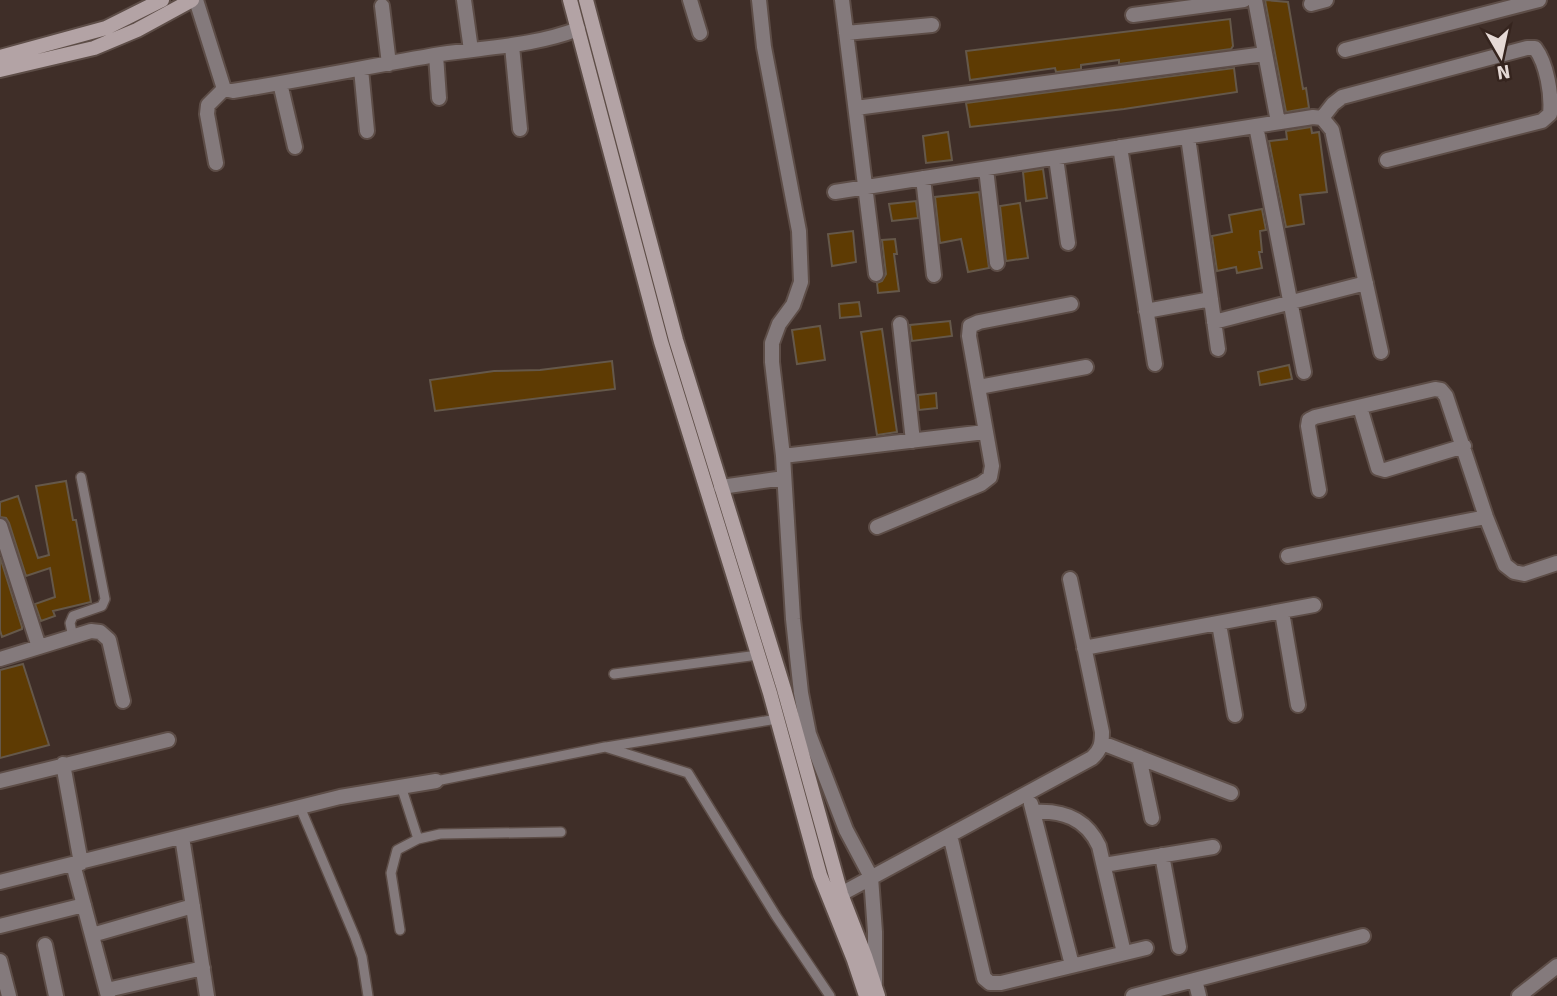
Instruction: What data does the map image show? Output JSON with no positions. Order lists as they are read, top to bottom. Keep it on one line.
{"north":"bottom"}
